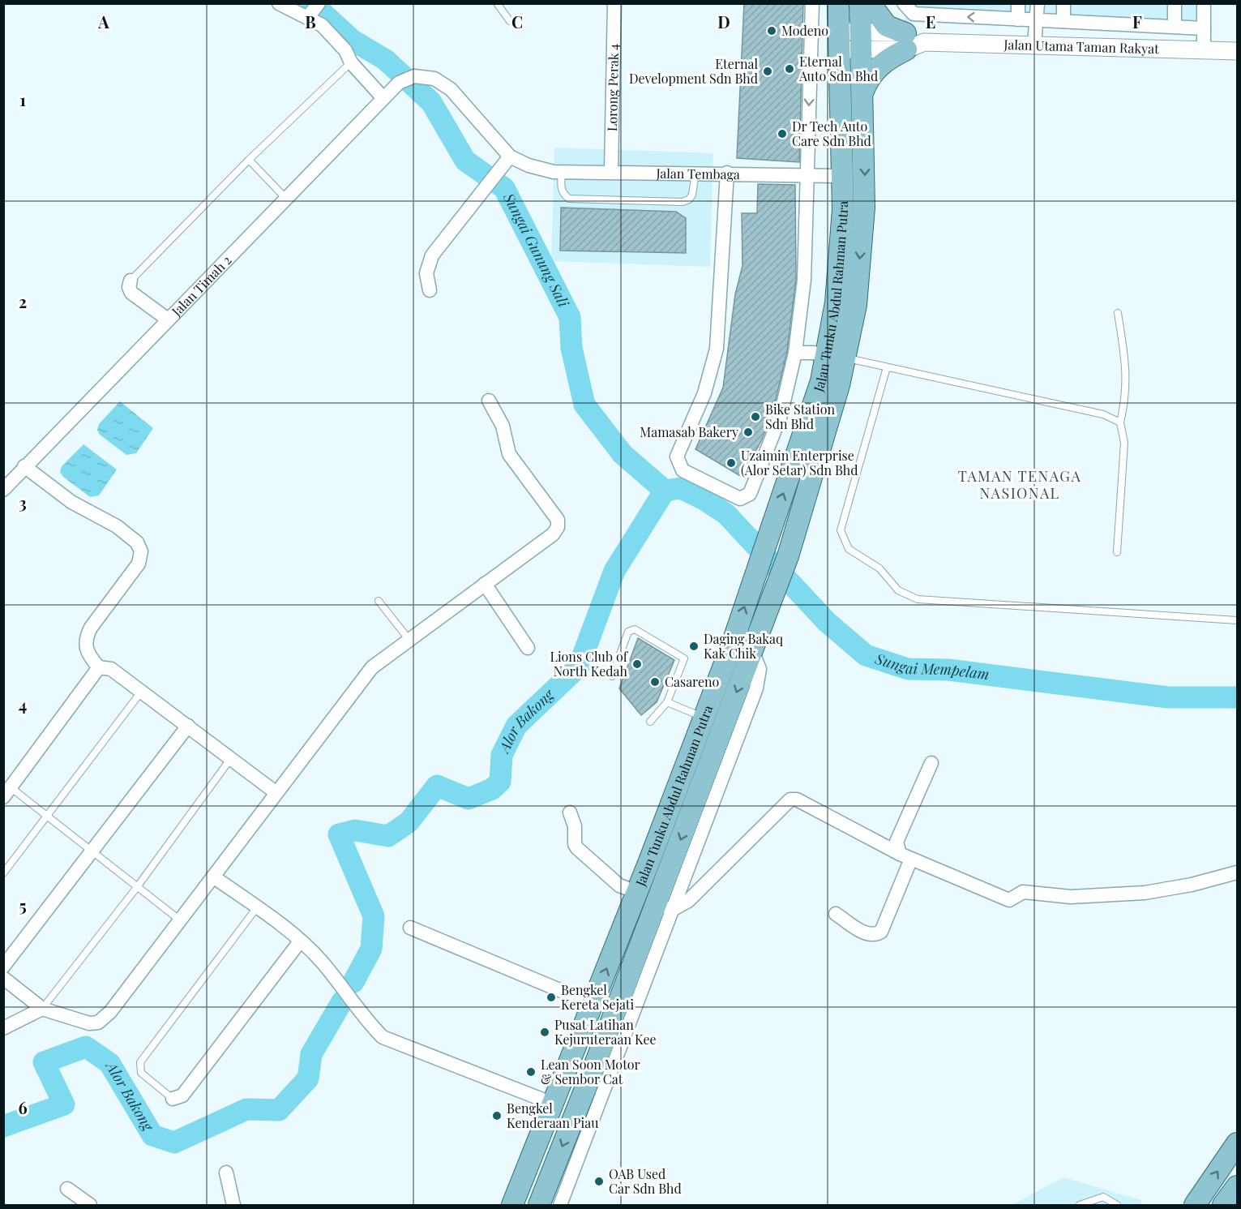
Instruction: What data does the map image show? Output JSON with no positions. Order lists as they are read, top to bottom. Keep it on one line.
{"streets":{"main road":["Jalan Tunku Abdul Rahman Putra"],"street":["Jalan Utama Taman Rakyat","Lorong Perak 4","Jalan Tembaga","Jalan Timah 2"]},"crossings":[["Jalan Utama Taman Rakyat","Jalan Tunku Abdul Rahman Putra"],["Lorong Perak 4","Jalan Tembaga"],["Jalan Tembaga","Jalan Timah 2"],["Jalan Tembaga","Jalan Tunku Abdul Rahman Putra"]],"districts":["TAMAN TENAGA NASIONAL"],"water":["Sungai Gunung Sali","Sungai Mempelam","Alor Bakong"],"places":["Modeno","Eternal Auto Sdn Bhd","Eternal Development Sdn Bhd","Dr Tech Auto Care Sdn Bhd","Bike Station Sdn Bhd","Mamasab Bakery","Uzaimin Enterprise (Alor Setar) Sdn Bhd","Daging Bakaq Kak Chik","Lions Club of North Kedah","Casareno","Bengkel Kereta Sejati","Pusat Latihan Kejuruteraan Kee","Lean Soon Motor & Sembor Cat","Bengkel Kenderaan Piau","OAB Used Car Sdn Bhd"],"grid":{"columns":["A","B","C","D","E","F"],"rows":["1","2","3","4","5","6"]}}
